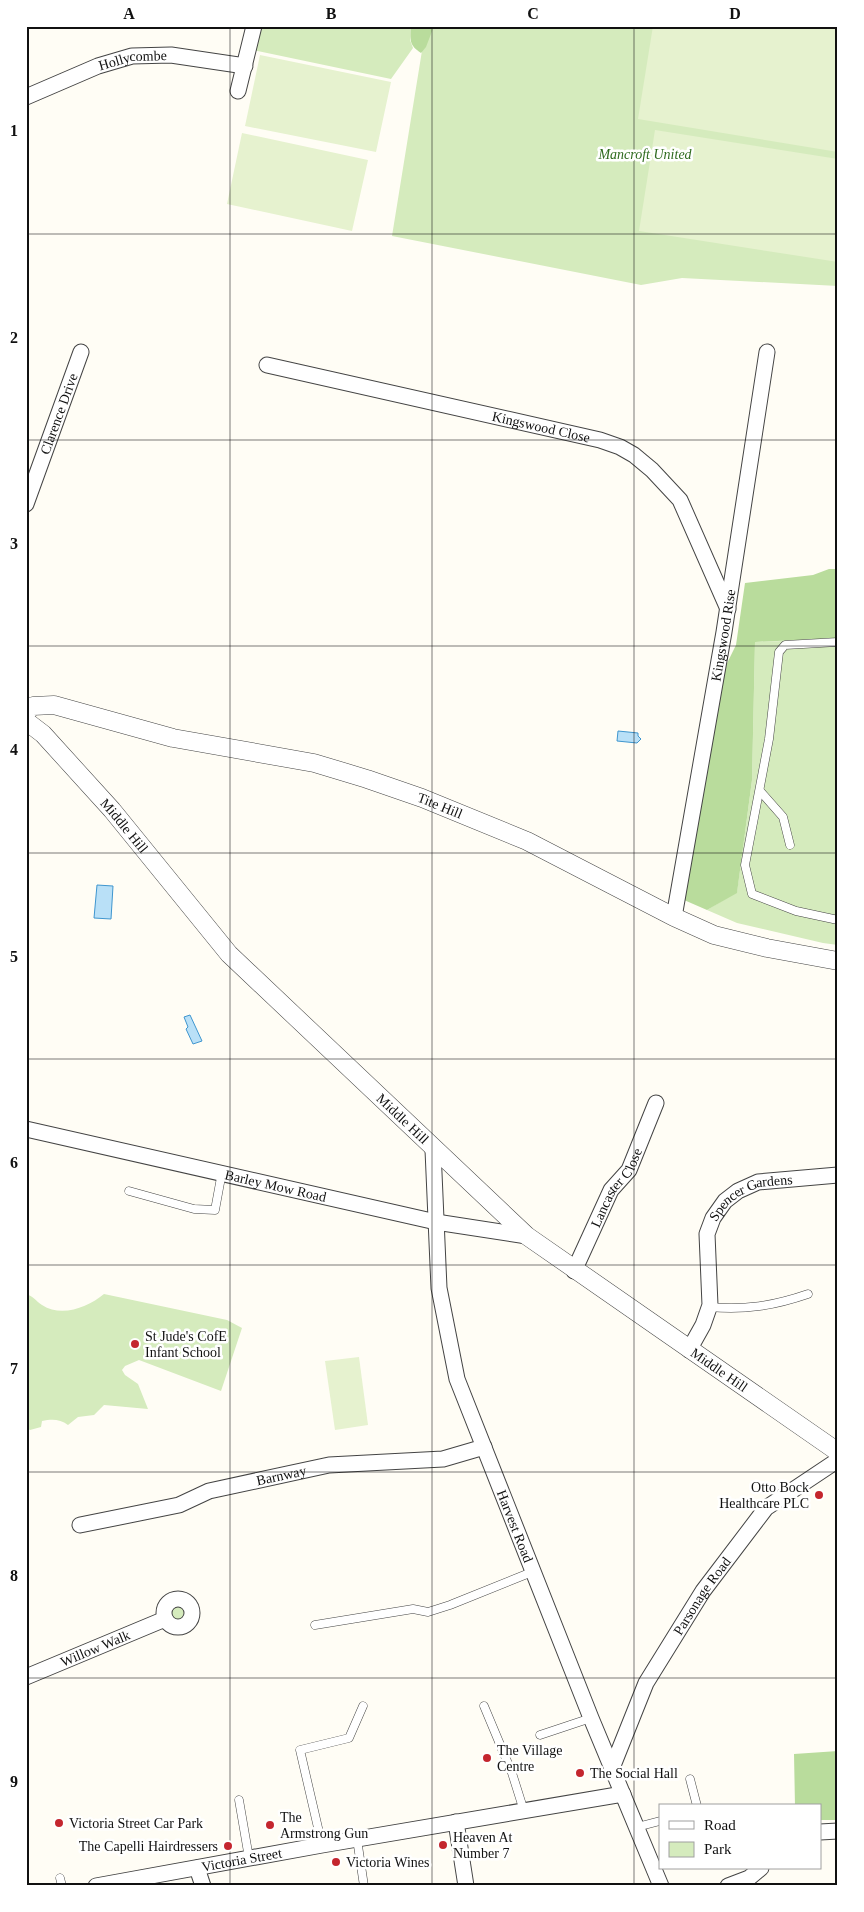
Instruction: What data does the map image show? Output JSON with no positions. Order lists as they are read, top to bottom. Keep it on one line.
{"streets":{"street":["Hollycombe","Clarence Drive","Kingswood Close","Kingswood Rise","Tite Hill","Middle Hill","Barley Mow Road","Lancaster Close","Spencer Gardens","Barnway","Harvest Road","Parsonage Road","Willow Walk","Victoria Street"]},"crossings":[["Kingswood Close","Kingswood Rise"],["Kingswood Rise","Tite Hill"],["Middle Hill","Barley Mow Road"],["Middle Hill","Lancaster Close"],["Middle Hill","Spencer Gardens"],["Middle Hill","Harvest Road"],["Barley Mow Road","Harvest Road"],["Barnway","Harvest Road"],["Harvest Road","Parsonage Road"],["Harvest Road","Victoria Street"]],"parks":["Mancroft United"],"places":["St Jude's CofE Infant School","Otto Bock Healthcare PLC","The Village Centre","The Social Hall","Victoria Street Car Park","The Armstrong Gun","Heaven At Number 7","The Capelli Hairdressers","Victoria Wines"],"legend":["Road","Park"],"grid":{"columns":["A","B","C","D"],"rows":["1","2","3","4","5","6","7","8","9"]}}
